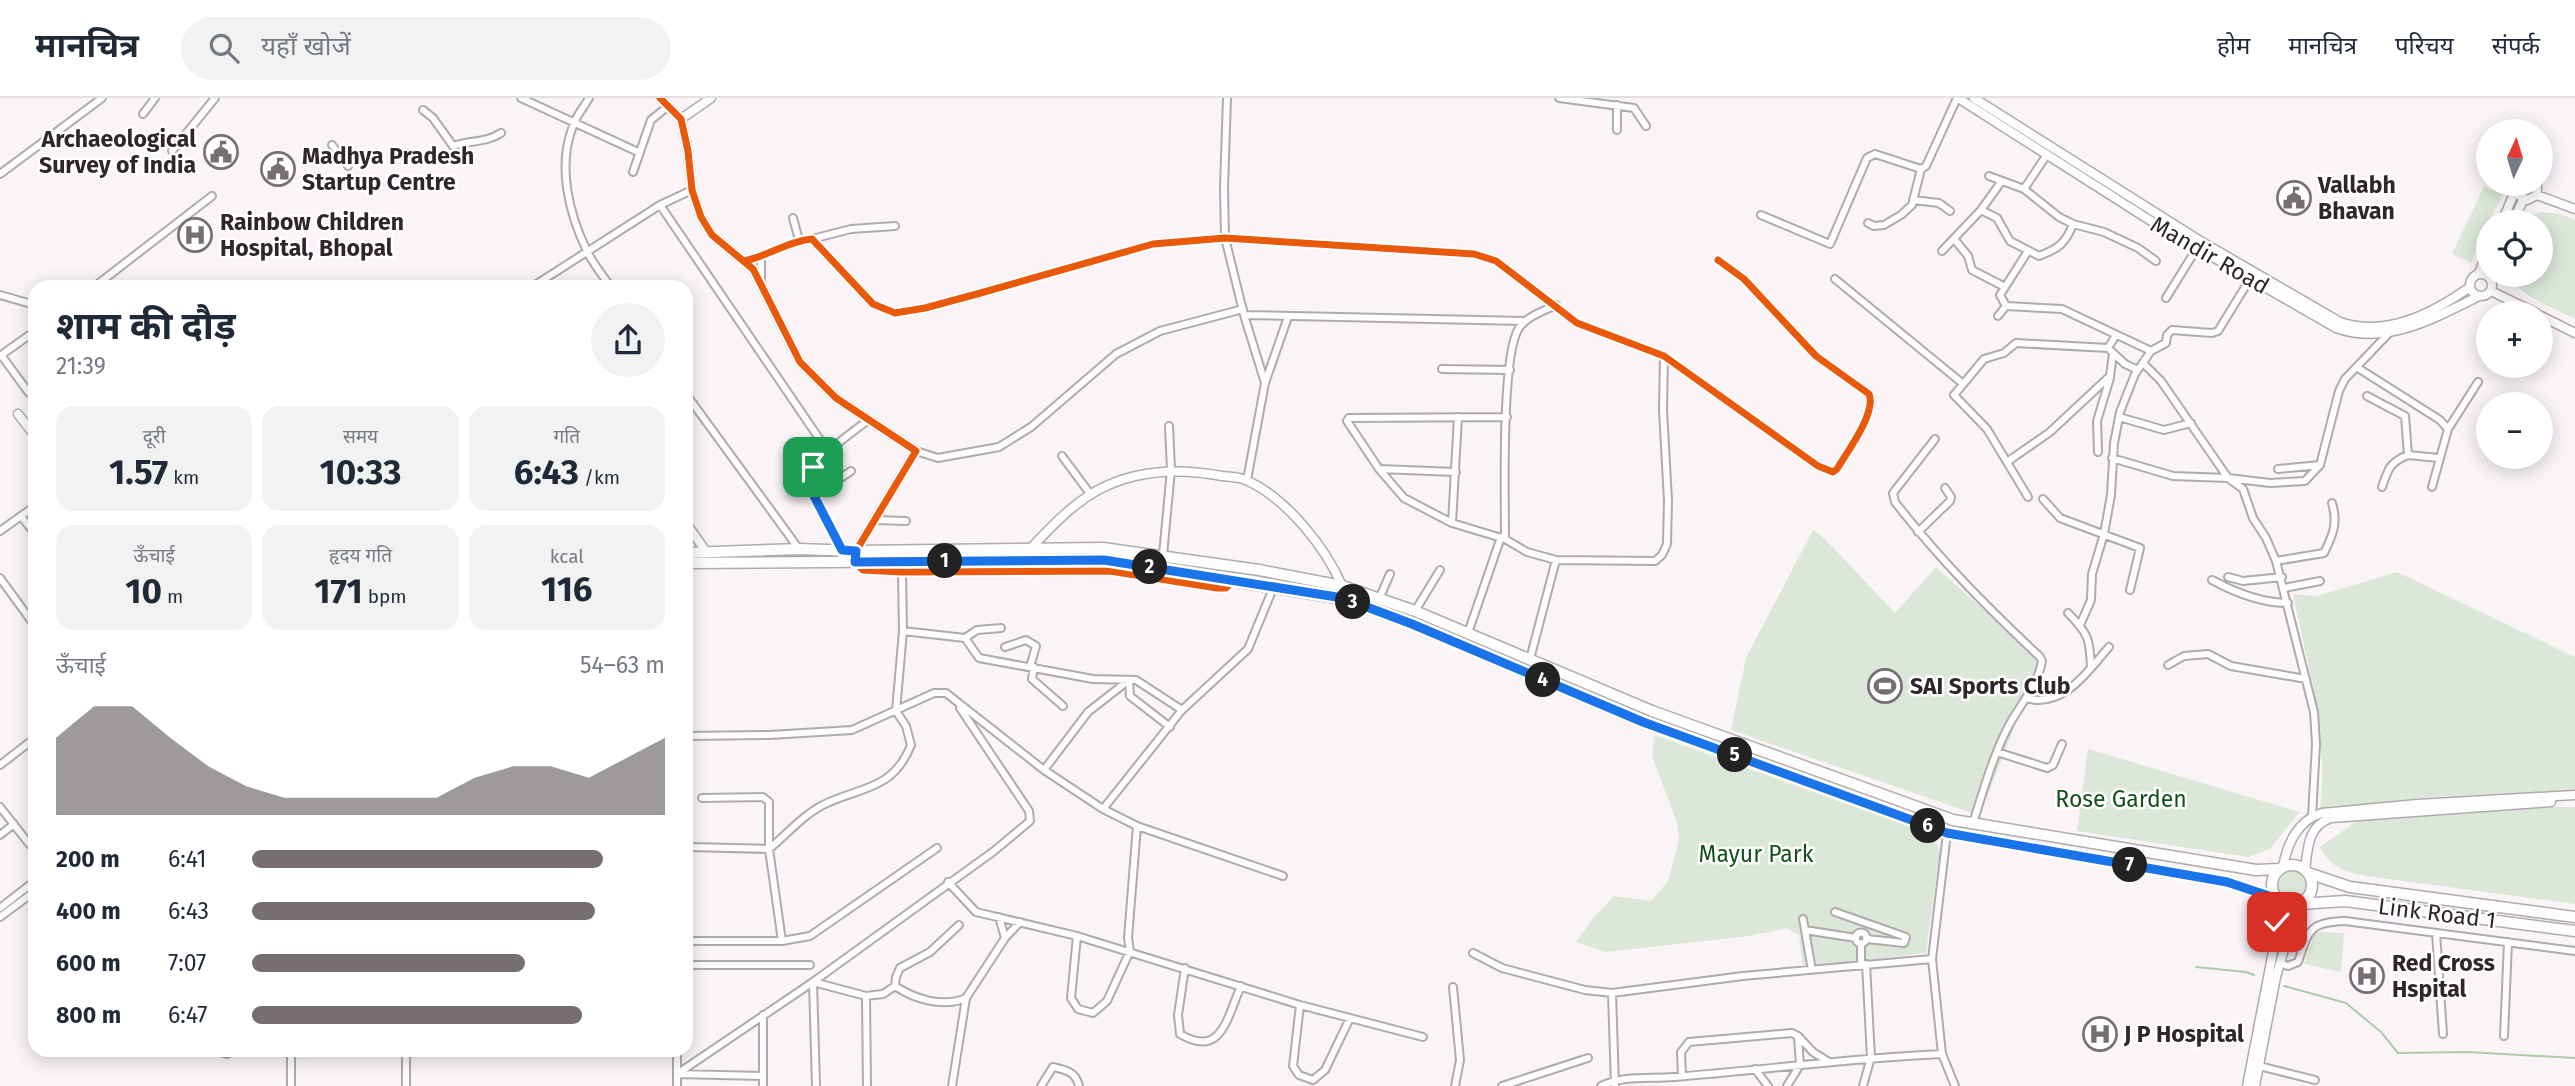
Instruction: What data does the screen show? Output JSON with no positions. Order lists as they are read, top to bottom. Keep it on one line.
{"streets":{"main road":["Link Road 1"],"street":["Mandir Road"]},"parks":["Rose Garden","Mayur Park"],"places":{"public building":["Archaeological Survey of India","Madhya Pradesh Startup Centre","Vallabh Bhavan"],"hospital":["Rainbow Children Hospital, Bhopal","Red Cross Hspital","J P Hospital"],"sports":["SAI Sports Club"]},"north":"top","page":{"header":"मानचित्र","search":"यहाँ खोजें","nav":["होम","मानचित्र","परिचय","संपर्क"],"map_buttons":["+","−"],"heading":["शाम की दौड़","21:39"],"stats":[["दूरी","1.57 km"],["समय","10:33"],["गति","6:43 /km"],["ऊँचाई","10 m"],["हृदय गति","171 bpm"],["kcal","116"]],"pins":["1","2","3","4","5","6","7"],"chart":["ऊँचाई","54–63 m"],"list":[{"name":"200 m","note":"6:41"},{"name":"400 m","note":"6:43"},{"name":"600 m","note":"7:07"},{"name":"800 m","note":"6:47"}]}}
